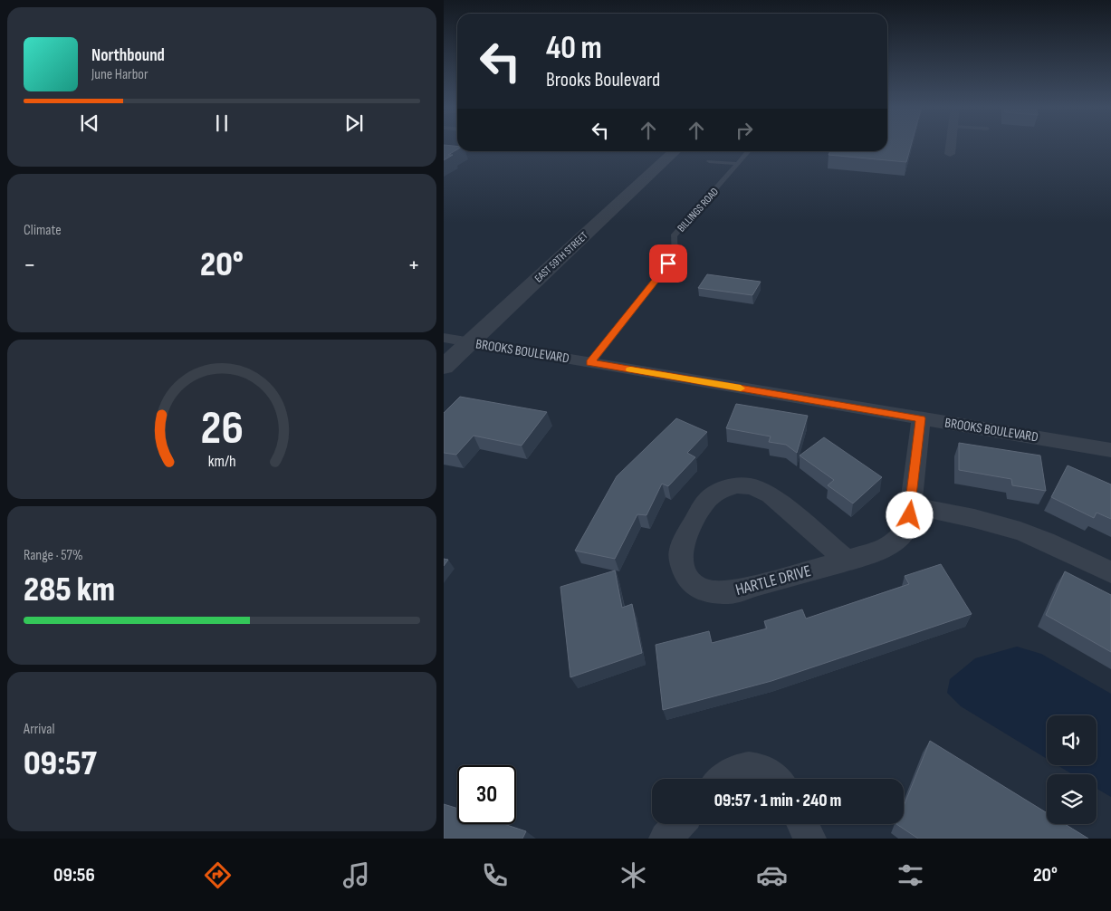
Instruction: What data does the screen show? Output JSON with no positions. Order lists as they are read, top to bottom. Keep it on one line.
{"streets":{"street":["EAST 59TH STREET","BROOKS BOULEVARD","HARTLE DRIVE"],"lane":["BILLINGS ROAD"]},"crossings":[["BILLINGS ROAD","BROOKS BOULEVARD"],["EAST 59TH STREET","BROOKS BOULEVARD"],["BROOKS BOULEVARD","HARTLE DRIVE"]],"page":{"turn":["40 m","Brooks Boulevard"],"song":["Northbound","June Harbor"],"tile":["Climate",["Range · 57%","285 km"],["Arrival","09:57"]],"heat":["−","20°","+"],"limit":"30","trip":"09:57 · 1 min · 240 m","tabs":["09:56","20°"],"gauge":["26","km/h"]}}
